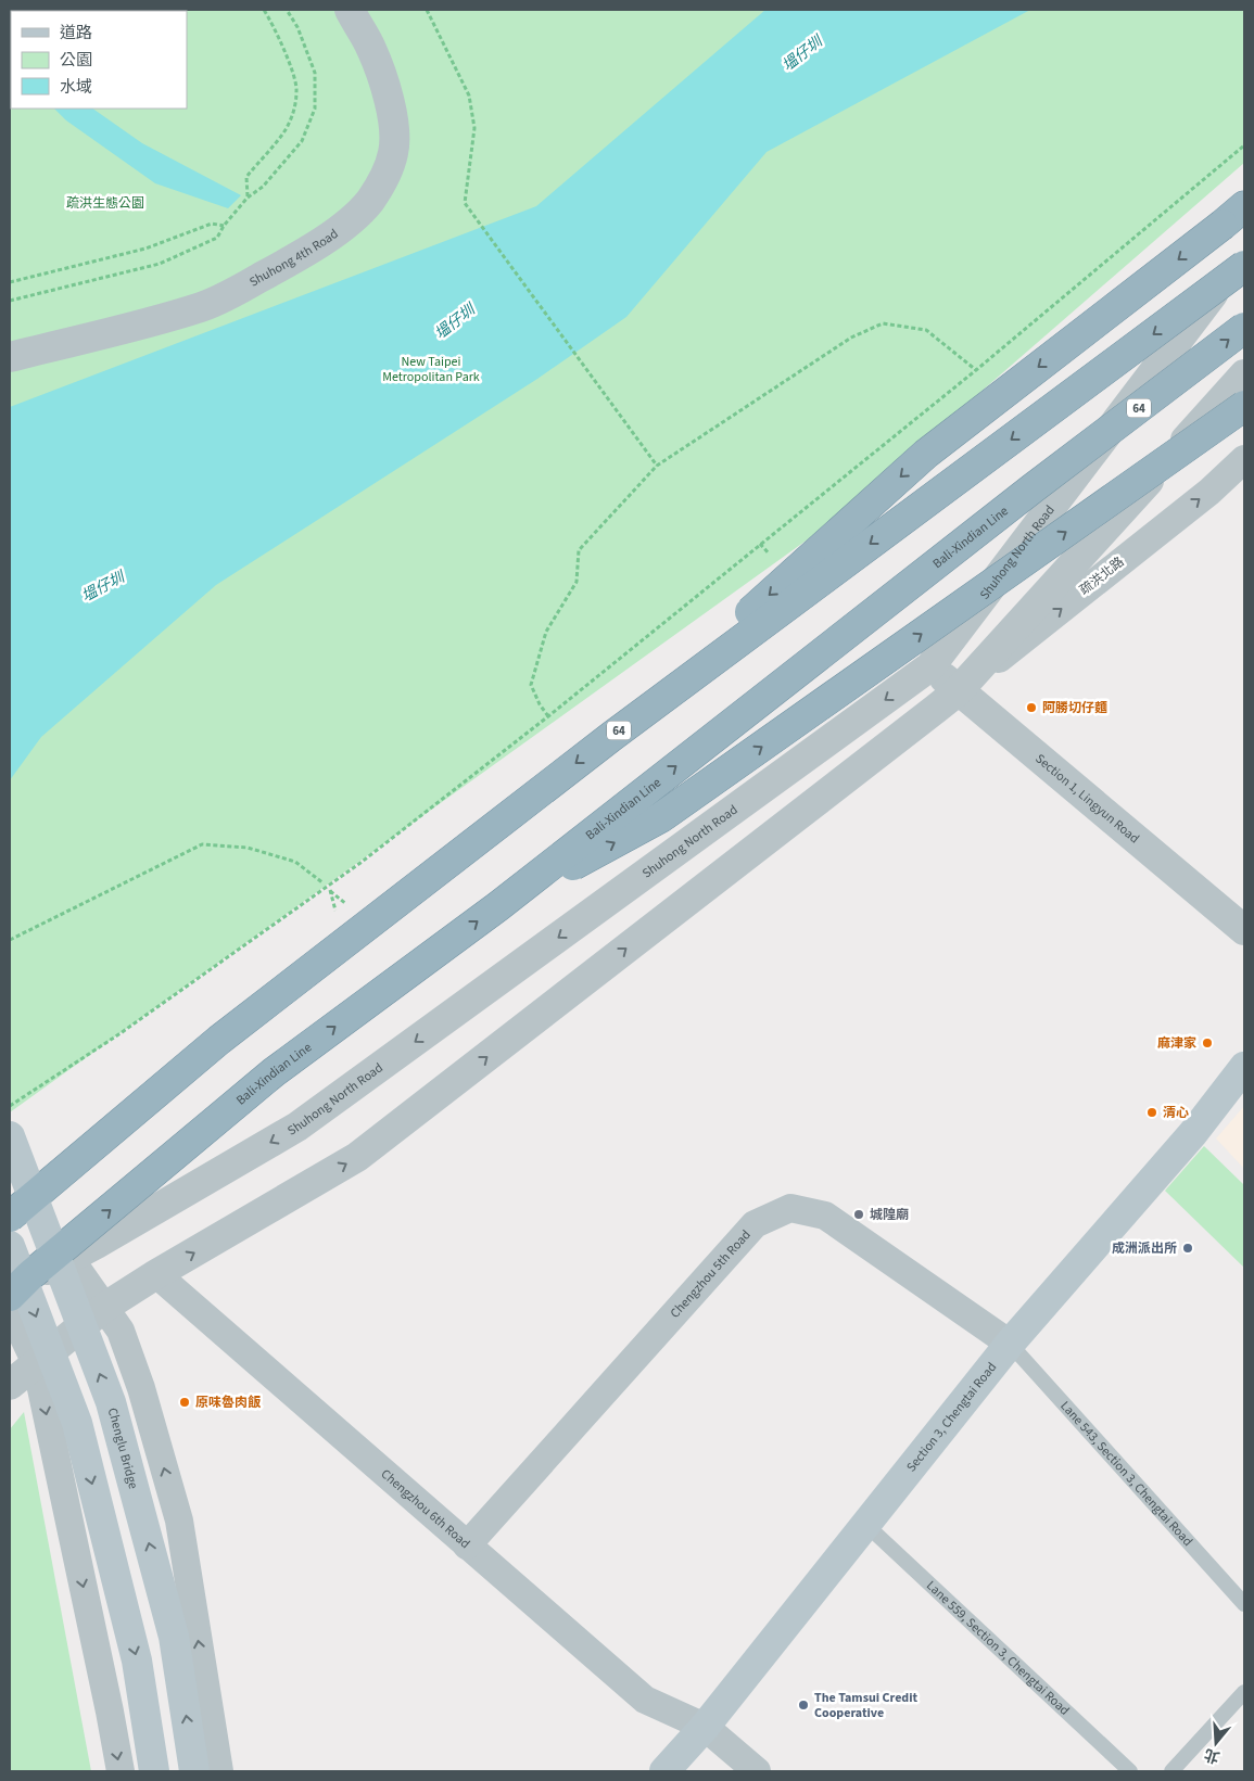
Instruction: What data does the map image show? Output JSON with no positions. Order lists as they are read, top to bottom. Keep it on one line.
{"streets":{"highway":["64","Bali-Xindian Line"],"main road":["Section 3, Chengtai Road","Chenglu Bridge"],"street":["Shuhong 4th Road","Shuhong North Road","疏洪北路","Section 1, Lingyun Road","Chengzhou 5th Road","Chengzhou 6th Road"],"lane":["Lane 543, Section 3, Chengtai Road","Lane 559, Section 3, Chengtai Road"]},"crossings":[["64","Shuhong North Road"],["Shuhong North Road","Section 1, Lingyun Road"],["疏洪北路","Section 1, Lingyun Road"],["Chengzhou 5th Road","Section 3, Chengtai Road"],["Chengzhou 5th Road","Lane 543, Section 3, Chengtai Road"],["Chengzhou 5th Road","Chengzhou 6th Road"],["Section 3, Chengtai Road","Lane 543, Section 3, Chengtai Road"],["Section 3, Chengtai Road","Chengzhou 6th Road"],["Section 3, Chengtai Road","Lane 559, Section 3, Chengtai Road"]],"water":["塭仔圳"],"parks":["疏洪生態公園","New Taipei Metropolitan Park"],"places":["阿勝切仔麵","麻津家","清心","城隍廟","成洲派出所","原味魯肉飯","The Tamsui Credit Cooperative"],"legend":["道路","公園","水域"],"north":"bottom"}
